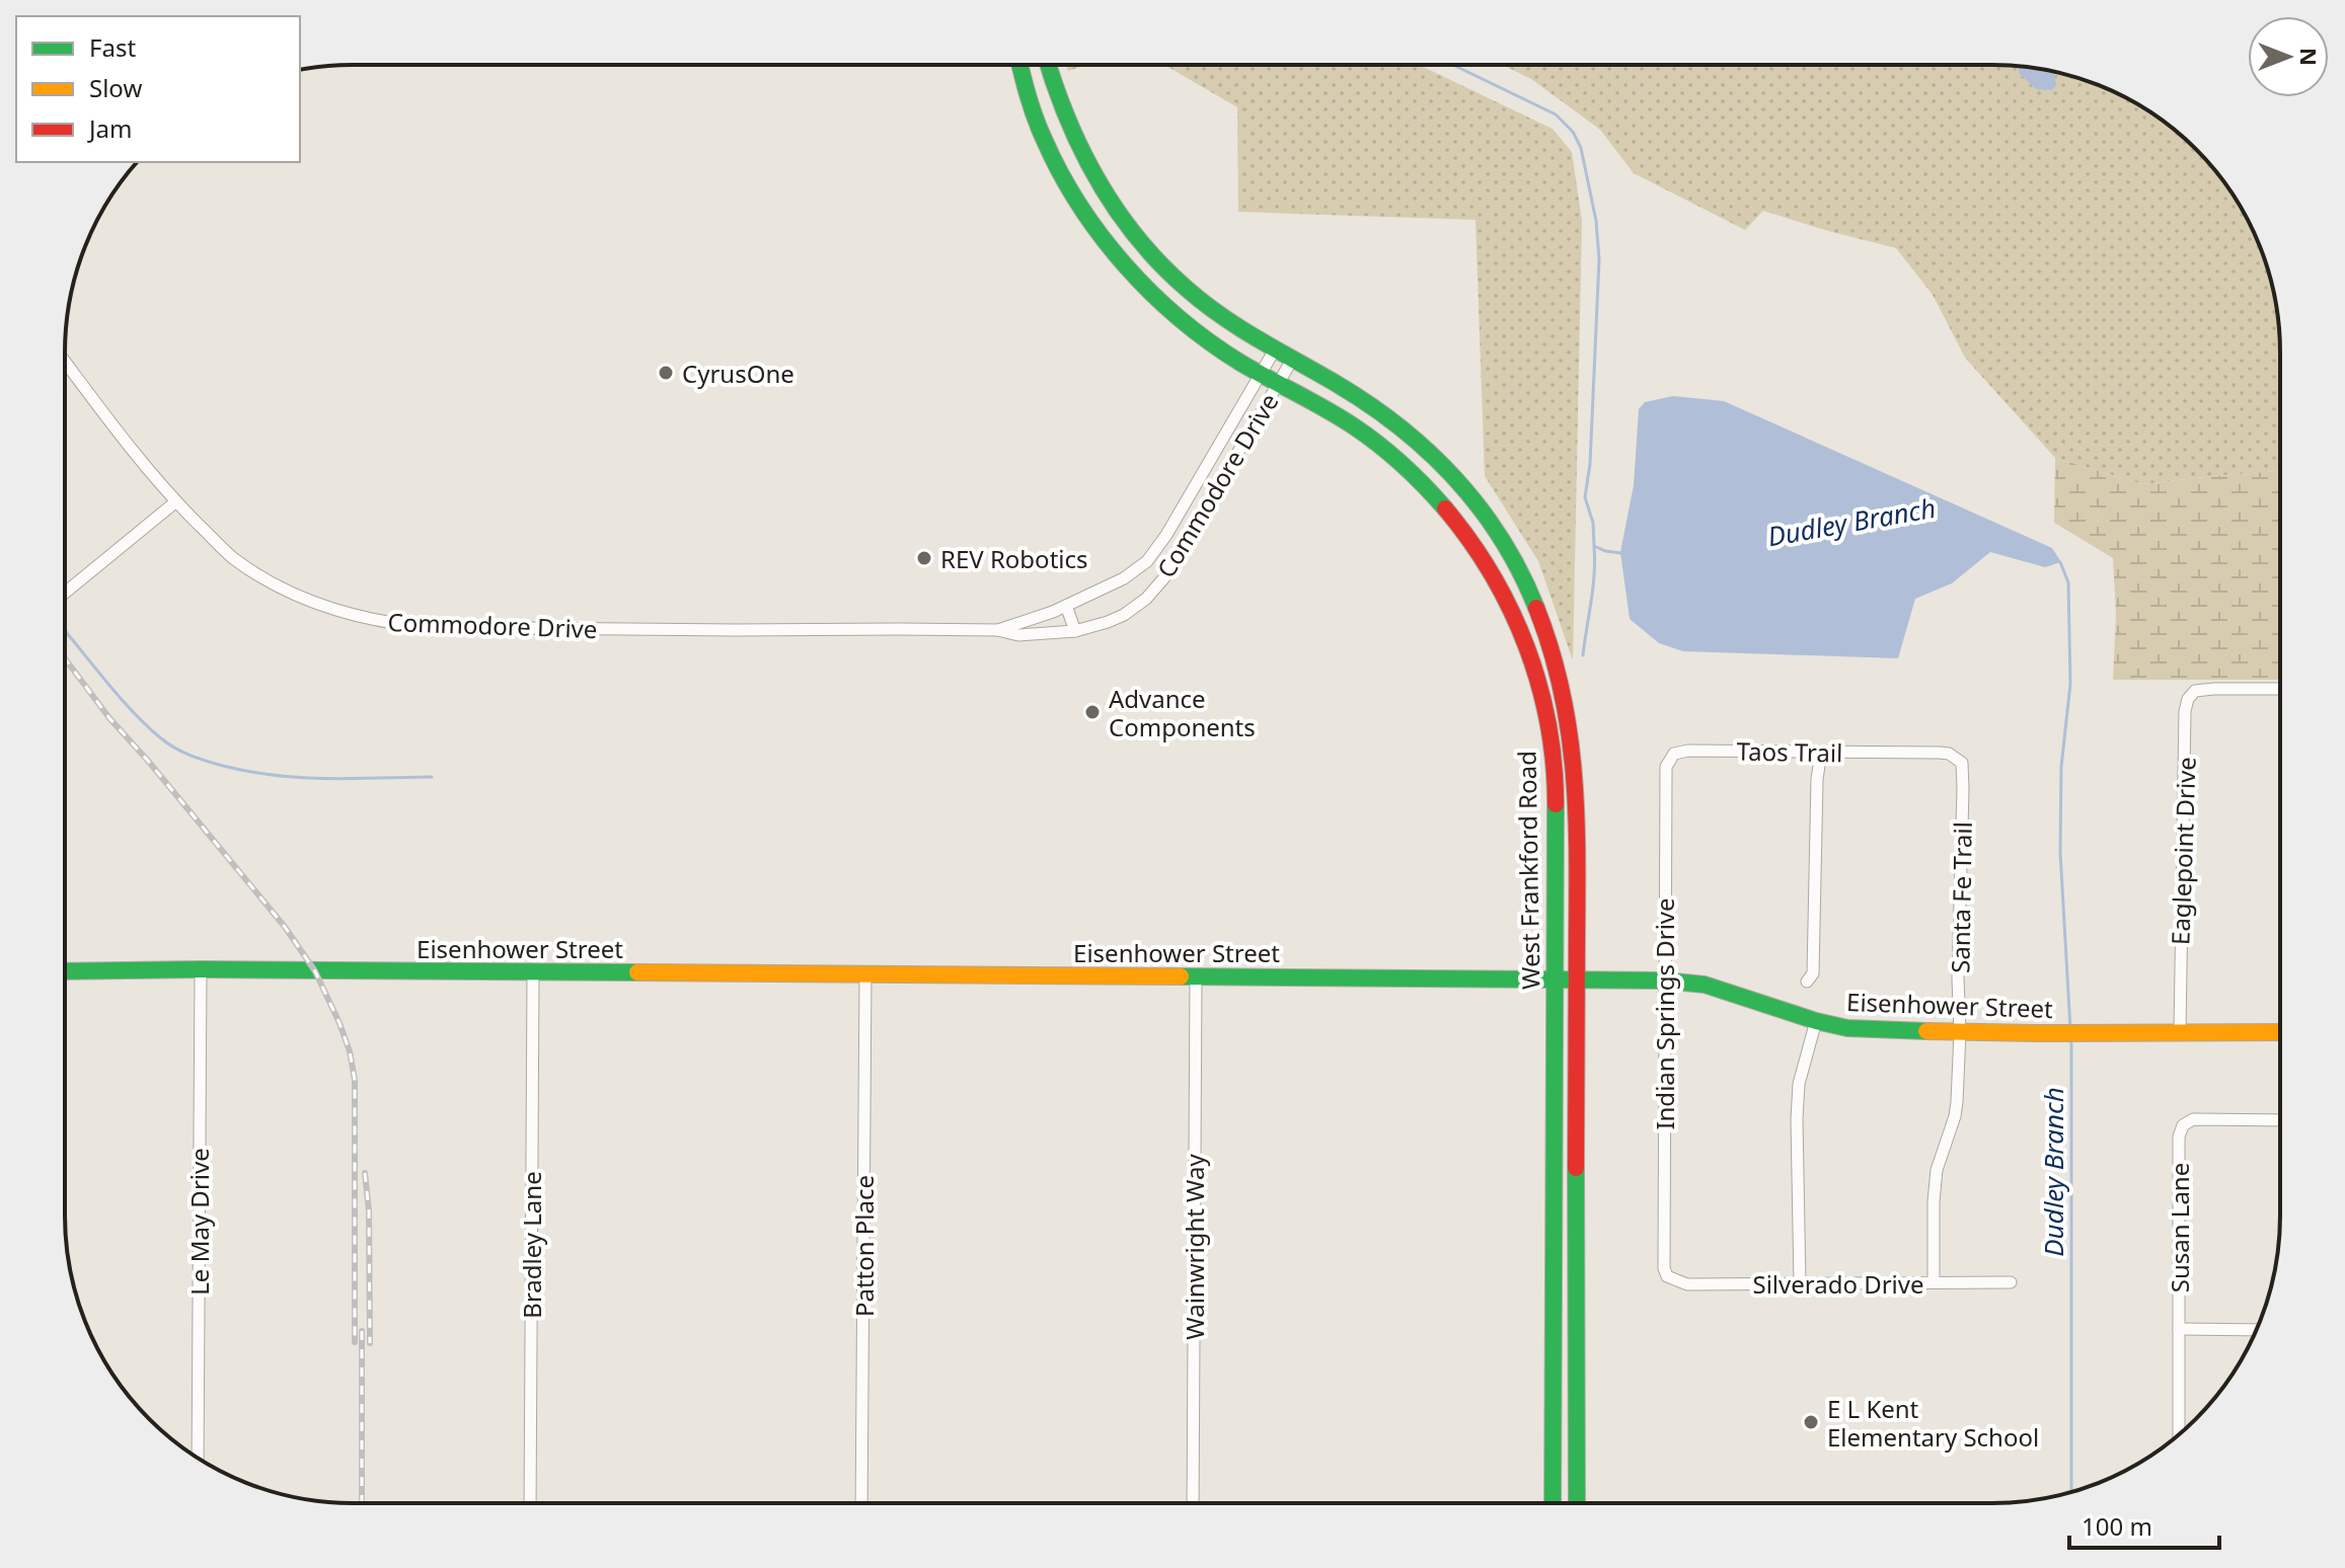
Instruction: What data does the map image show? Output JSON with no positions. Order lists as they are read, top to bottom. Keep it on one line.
{"streets":{"main road":["West Frankford Road","Eisenhower Street"],"street":["Commodore Drive","Taos Trail","Eaglepoint Drive","Santa Fe Trail","Indian Springs Drive","Le May Drive","Susan Lane","Bradley Lane","Patton Place","Wainwright Way","Silverado Drive"]},"crossings":[["Commodore Drive","West Frankford Road"],["Taos Trail","Santa Fe Trail"],["Taos Trail","Indian Springs Drive"],["Eaglepoint Drive","Eisenhower Street"],["West Frankford Road","Eisenhower Street"],["Santa Fe Trail","Eisenhower Street"],["Santa Fe Trail","Silverado Drive"],["Eisenhower Street","Indian Springs Drive"],["Eisenhower Street","Le May Drive"],["Eisenhower Street","Bradley Lane"],["Eisenhower Street","Patton Place"],["Eisenhower Street","Wainwright Way"],["Indian Springs Drive","Silverado Drive"]],"water":["Dudley Branch"],"places":["CyrusOne","REV Robotics","Advance Components","E L Kent Elementary School"],"legend":["Fast","Slow","Jam"],"scale_bar":"100 m","north":"right"}
